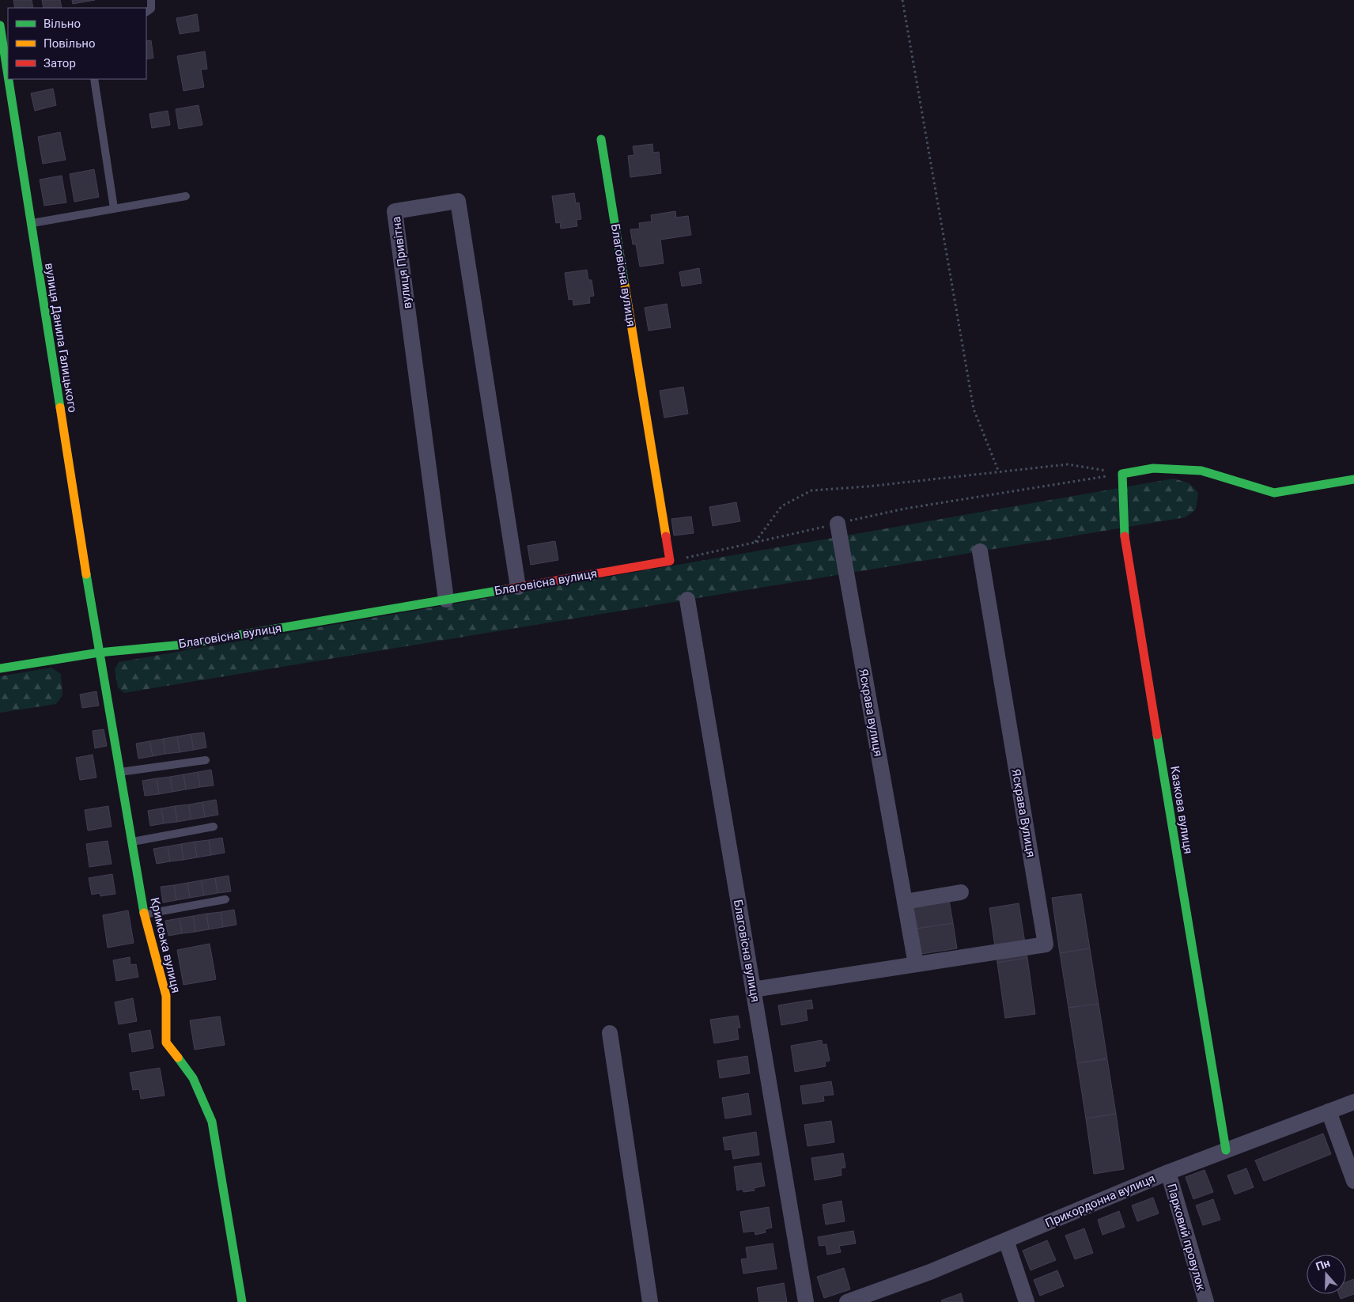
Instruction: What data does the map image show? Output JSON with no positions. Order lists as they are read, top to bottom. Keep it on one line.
{"streets":{"street":["вулиця Привітна","Благовісна вулиця","вулиця Данила Галицького","Яскрава вулиця","Казкова вулиця","Яскрава Вулиця","Кримська вулиця","Прикордонна вулиця","Парковий провулок"]},"crossings":[["вулиця Привітна","Благовісна вулиця"],["Благовісна вулиця","вулиця Данила Галицького"],["Благовісна вулиця","Кримська вулиця"],["вулиця Данила Галицького","Кримська вулиця"],["Яскрава вулиця","Яскрава Вулиця"],["Казкова вулиця","Прикордонна вулиця"],["Прикордонна вулиця","Парковий провулок"]],"legend":["Вільно","Повільно","Затор"],"north":"top"}
